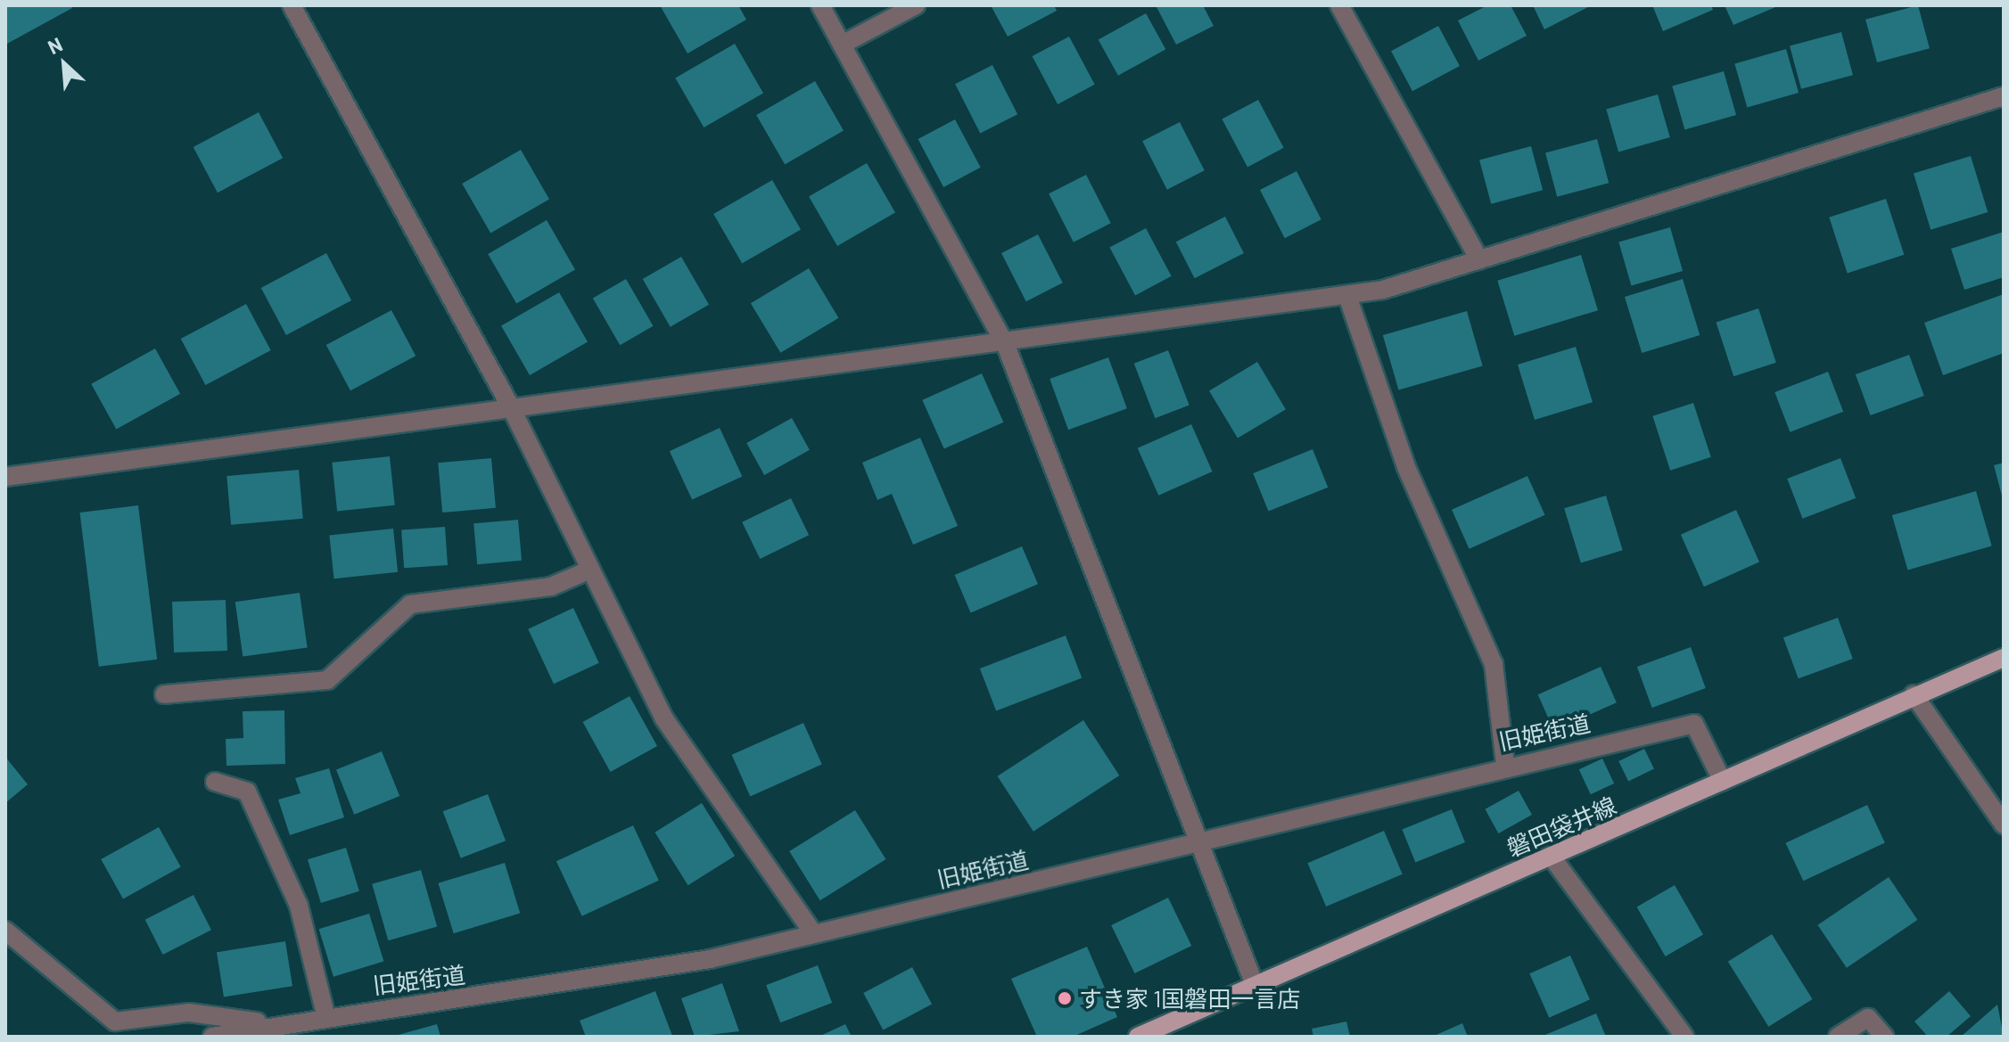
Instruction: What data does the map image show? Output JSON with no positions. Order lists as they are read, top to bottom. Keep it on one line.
{"streets":{"main road":["磐田袋井線"],"street":["旧姫街道"]},"crossings":[["旧姫街道","磐田袋井線"]],"places":["すき家 1国磐田一言店"],"north":"top left"}
